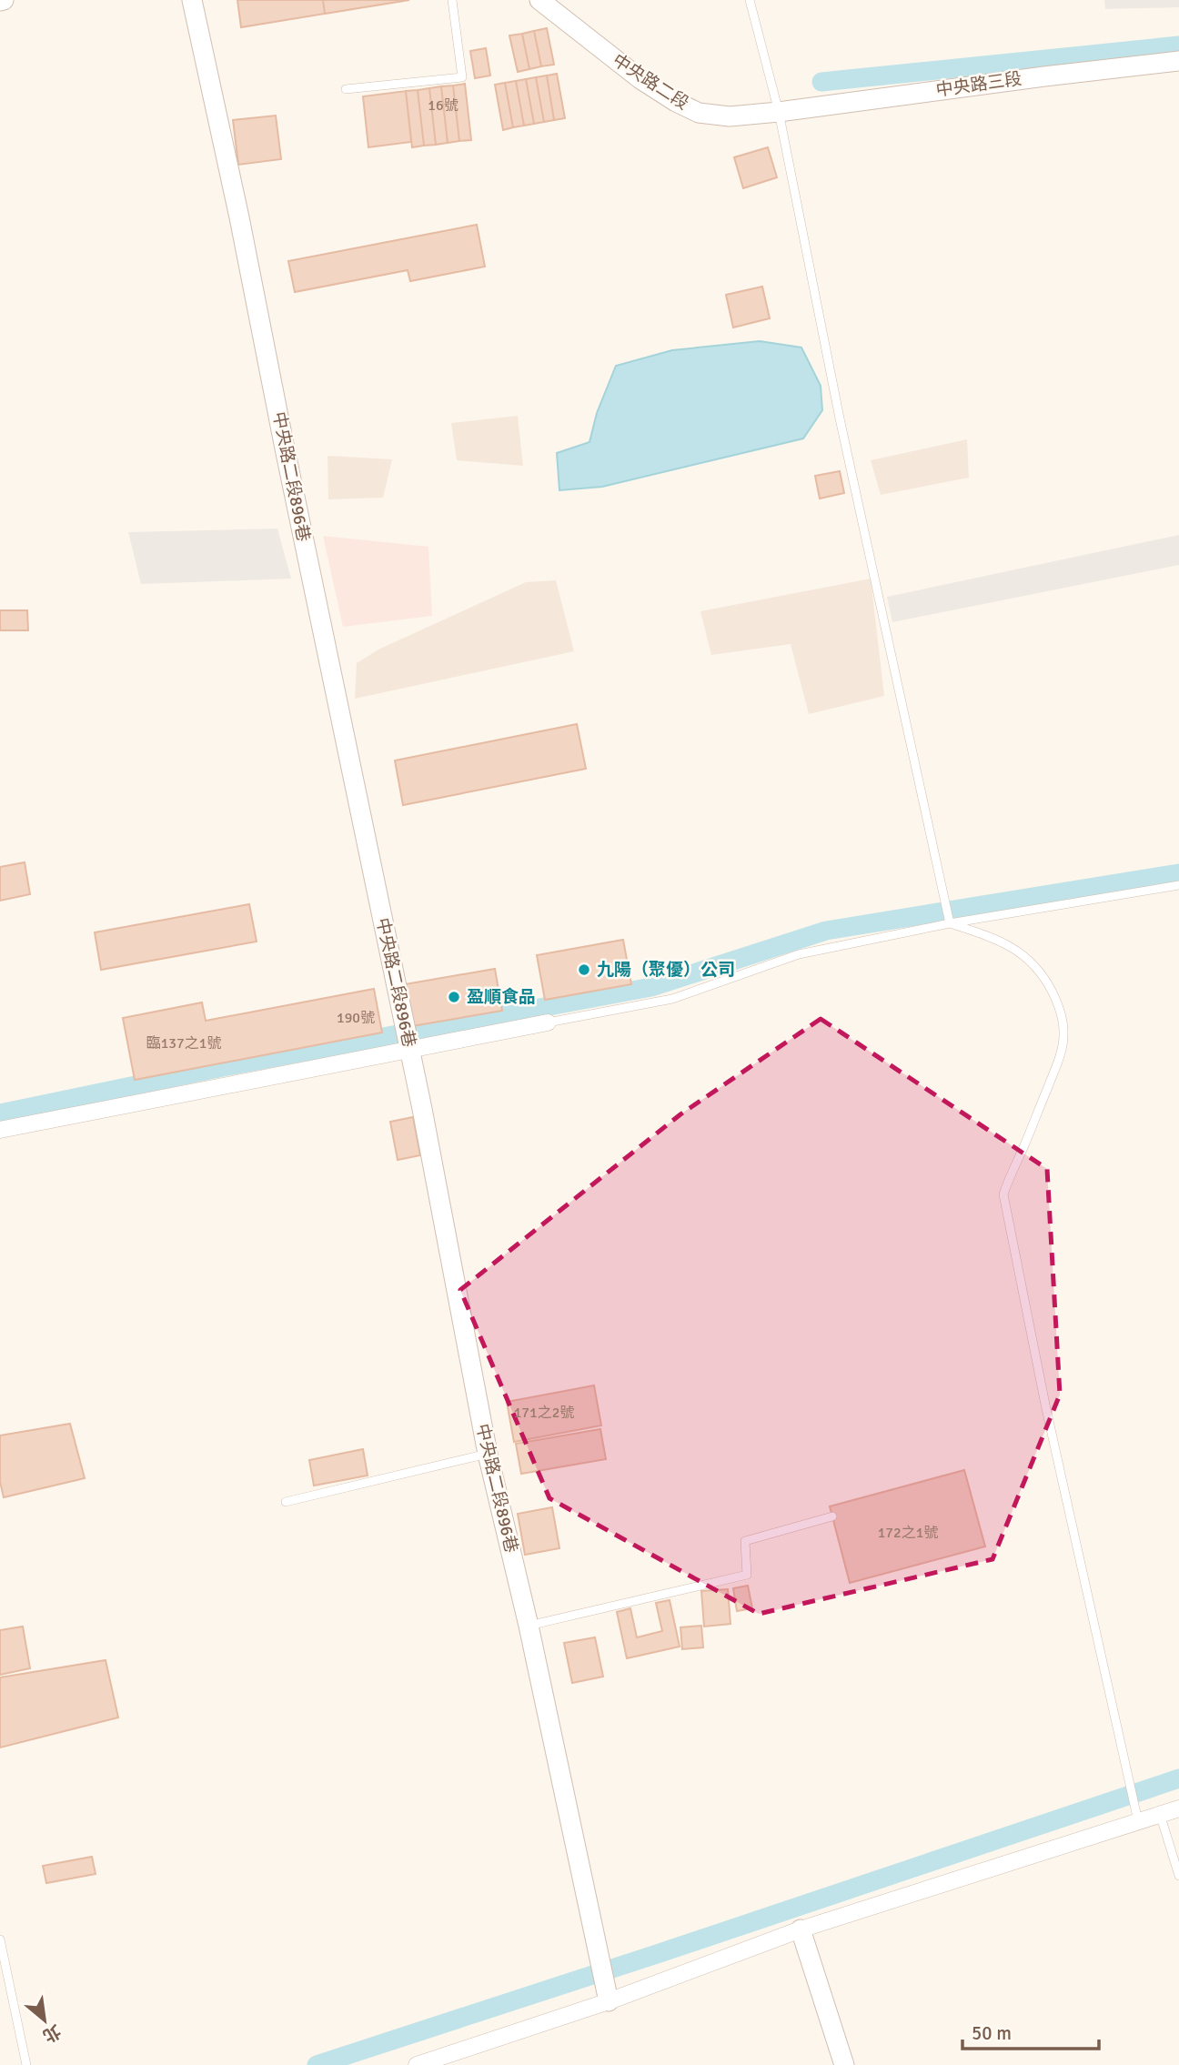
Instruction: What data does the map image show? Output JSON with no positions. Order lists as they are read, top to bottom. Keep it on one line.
{"streets":{"street":["中央路二段","中央路三段","中央路二段896巷"]},"crossings":[["中央路二段","中央路三段"]],"places":["九陽（聚優）公司","盈順食品"],"house_numbers":["16號","190號","臨137之1號","171之2號","172之1號"],"scale_bar":"50 m","north":"bottom right"}
